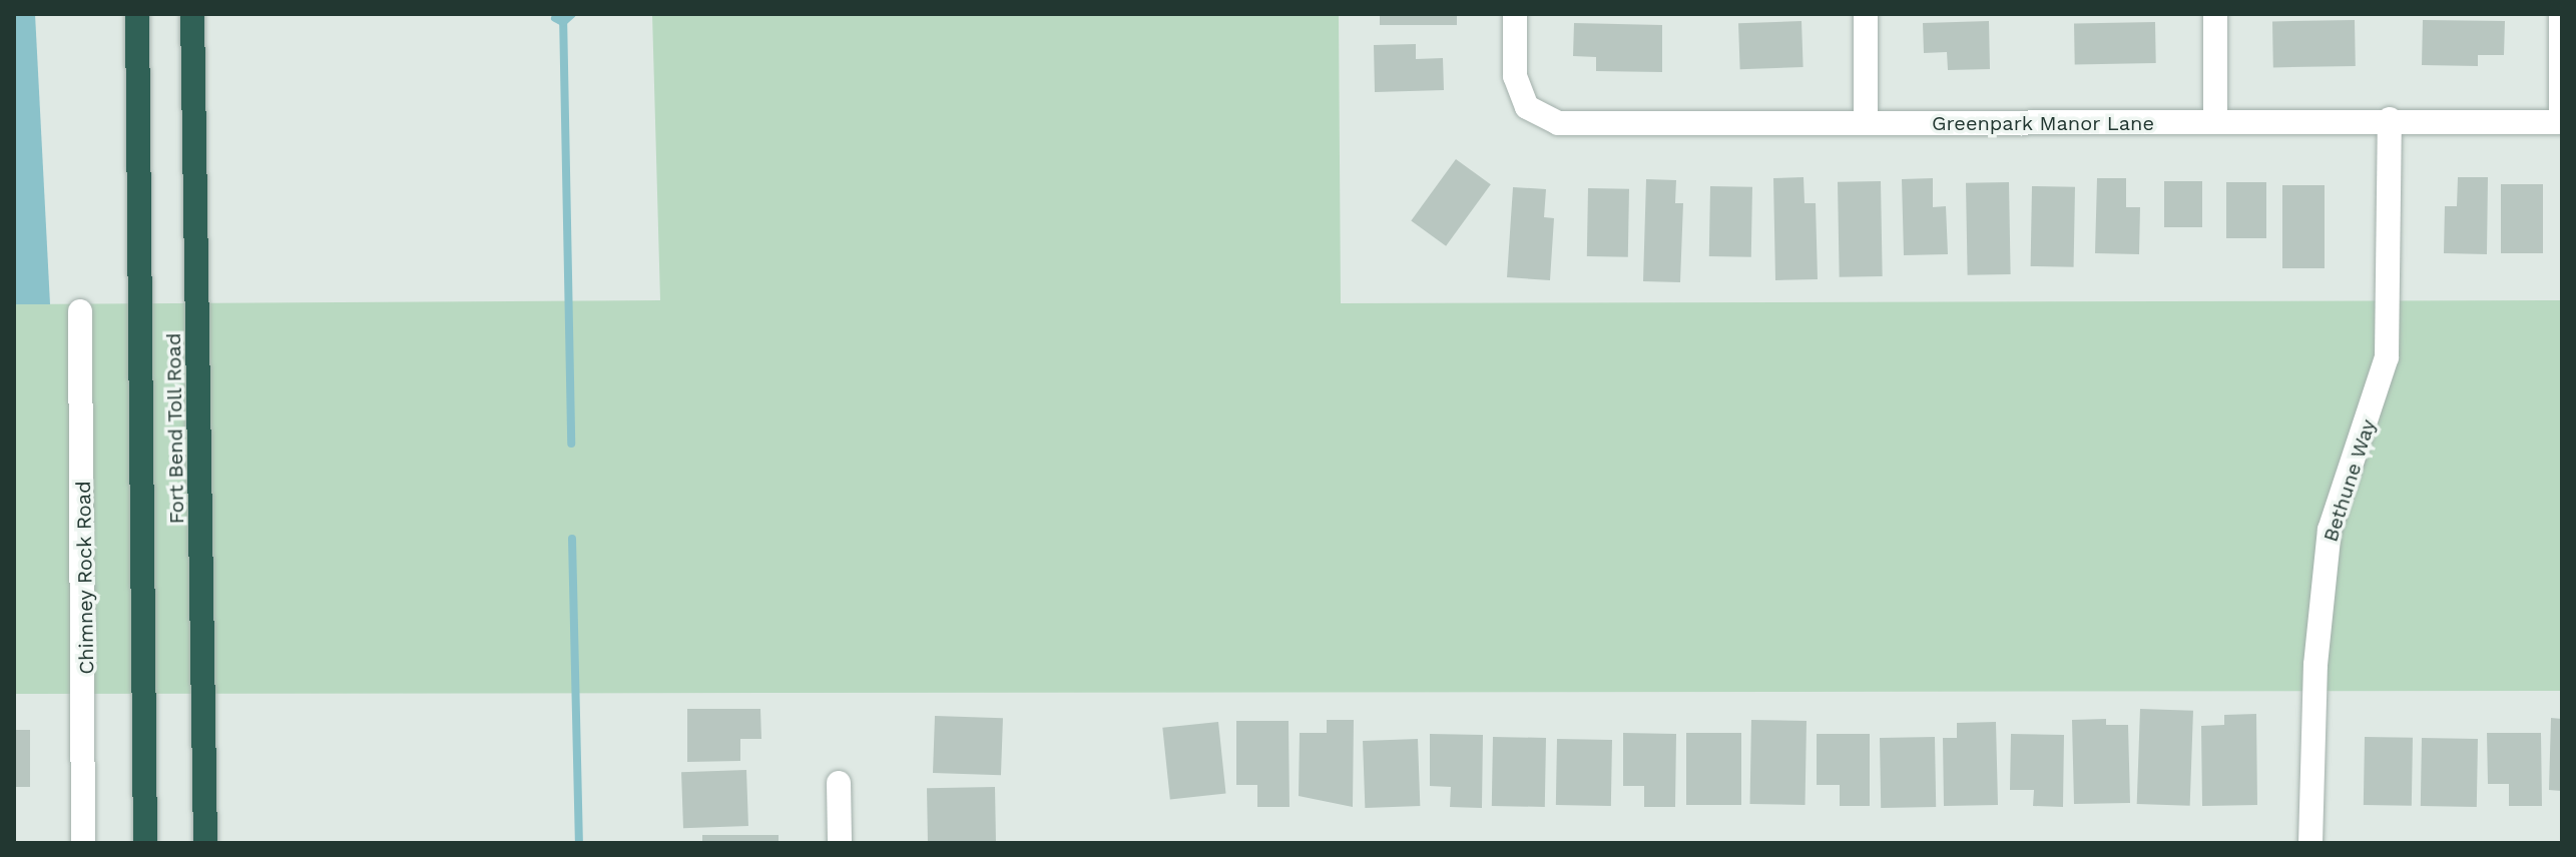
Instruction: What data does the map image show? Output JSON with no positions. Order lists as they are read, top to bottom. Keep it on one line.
{"streets":{"highway":["Fort Bend Toll Road"],"street":["Greenpark Manor Lane","Bethune Way","Chimney Rock Road"]},"crossings":[["Greenpark Manor Lane","Bethune Way"]]}
